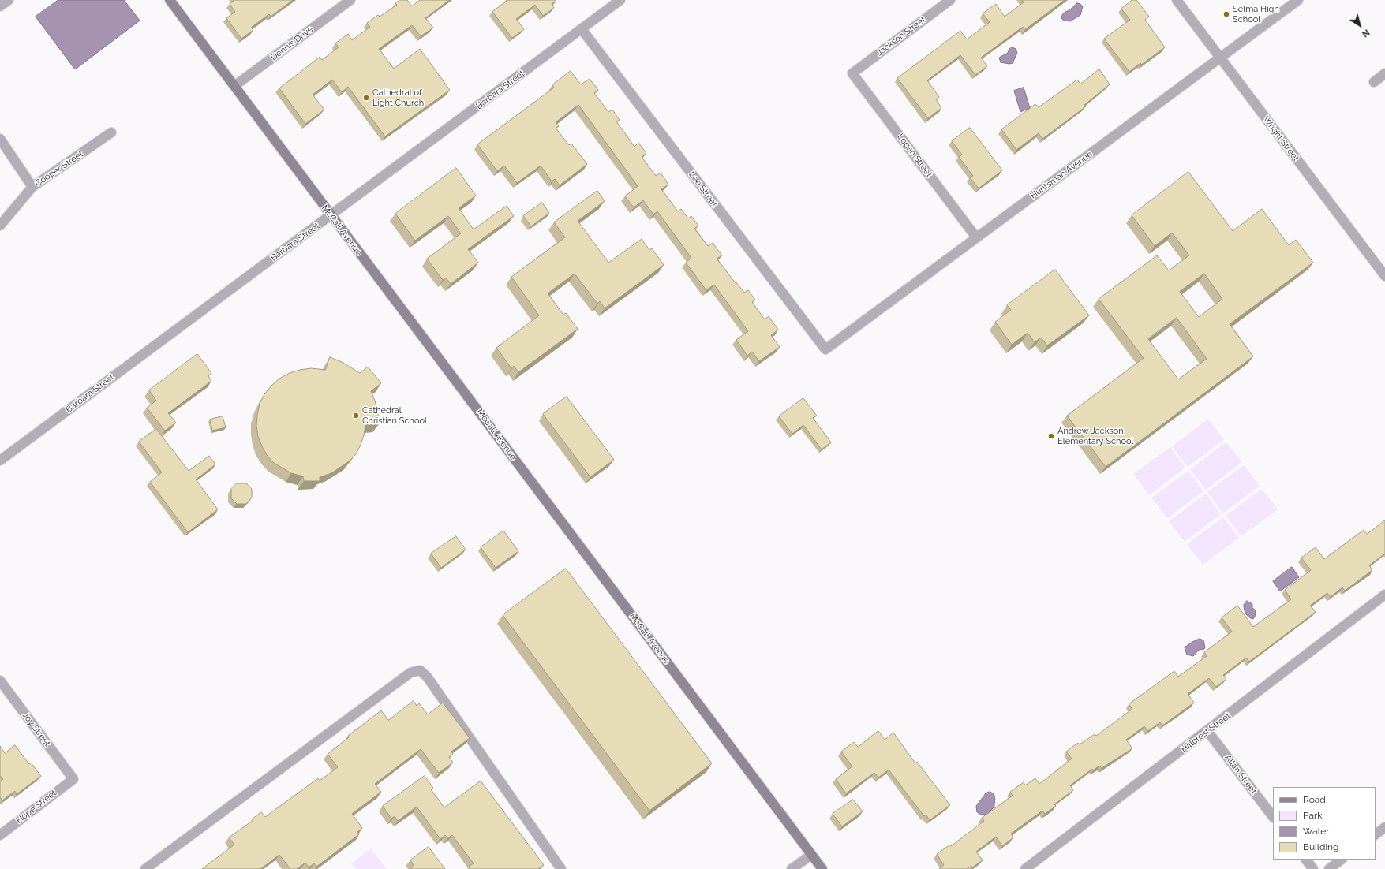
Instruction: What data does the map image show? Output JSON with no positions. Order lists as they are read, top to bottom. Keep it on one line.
{"streets":{"main road":["McCall Avenue"],"street":["Jackson Street","Dennis Drive","Barbara Street","Wright Street","Logan Street","Cooper Street","Huntsman Avenue","Lee Street","Joy Street","Hillcrest Street","Allan Street","Hope Street"]},"crossings":[["Jackson Street","Logan Street"],["Dennis Drive","McCall Avenue"],["Barbara Street","Lee Street"],["Barbara Street","McCall Avenue"],["Wright Street","Huntsman Avenue"],["Logan Street","Huntsman Avenue"],["Huntsman Avenue","Lee Street"],["Joy Street","Hope Street"],["Hillcrest Street","Allan Street"]],"places":["Selma High School","Cathedral of Light Church","Cathedral Christian School","Andrew Jackson Elementary School"],"legend":["Road","Park","Water","Building"],"north":"bottom right"}
